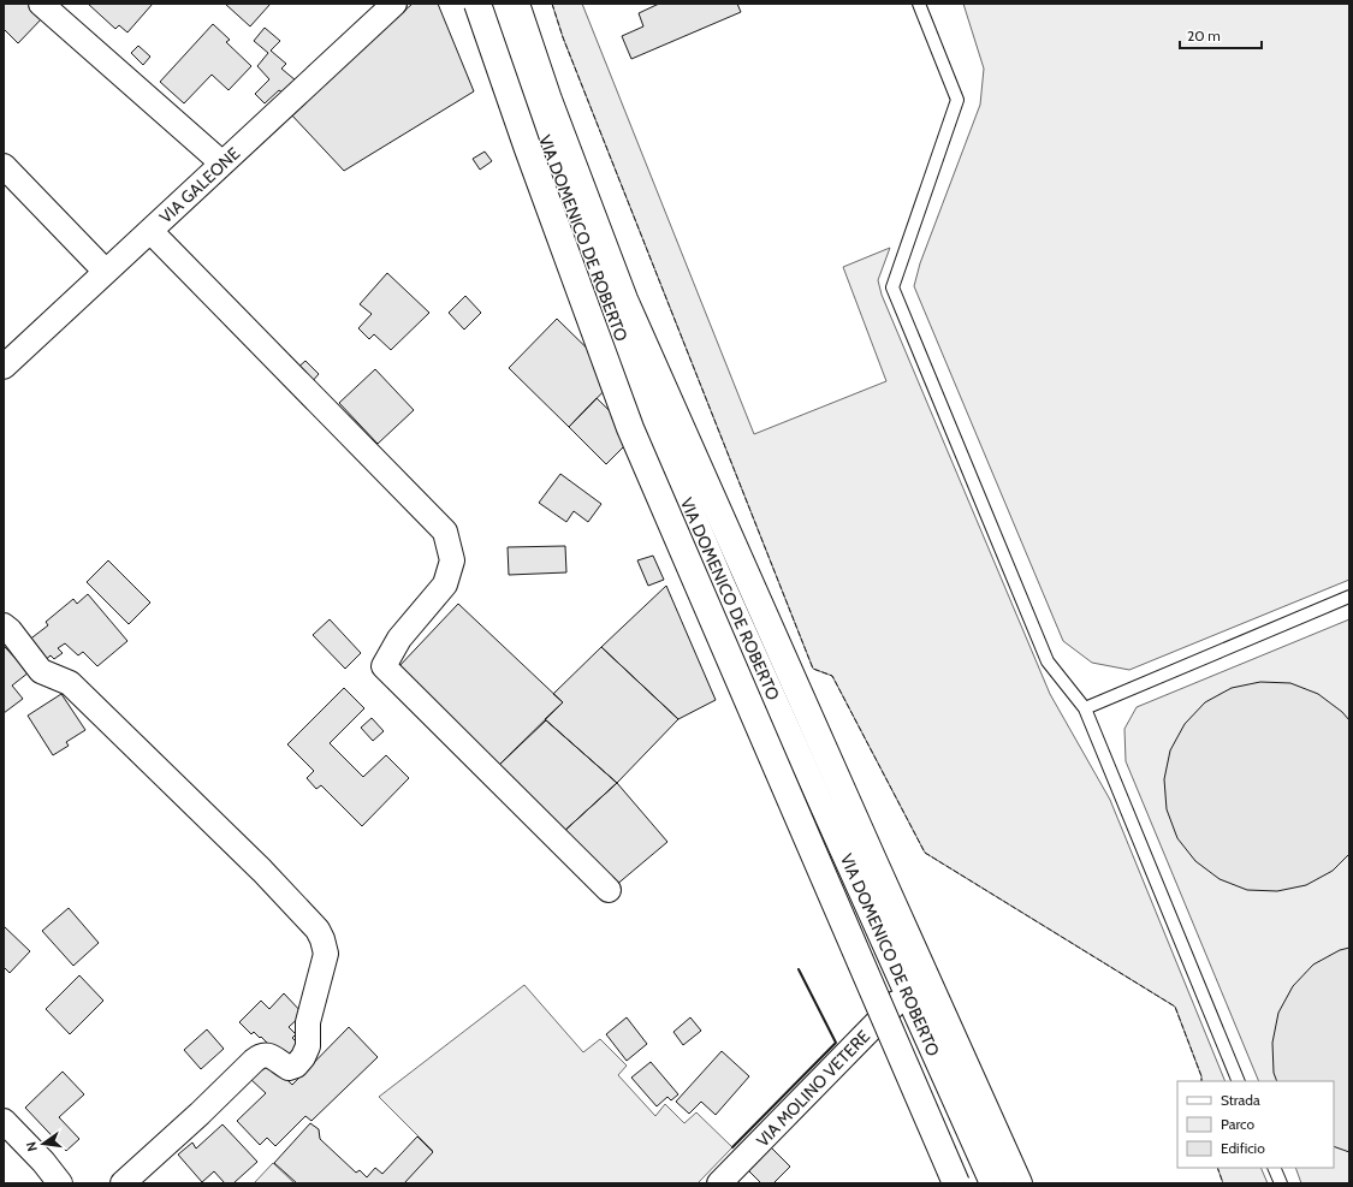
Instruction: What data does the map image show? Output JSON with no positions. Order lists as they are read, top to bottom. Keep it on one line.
{"streets":{"street":["VIA GALEONE","VIA DOMENICO DE ROBERTO","VIA MOLINO VETERE"]},"crossings":[["VIA DOMENICO DE ROBERTO","VIA MOLINO VETERE"]],"legend":["Strada","Parco","Edificio"],"scale_bar":"20 m","north":"left"}
